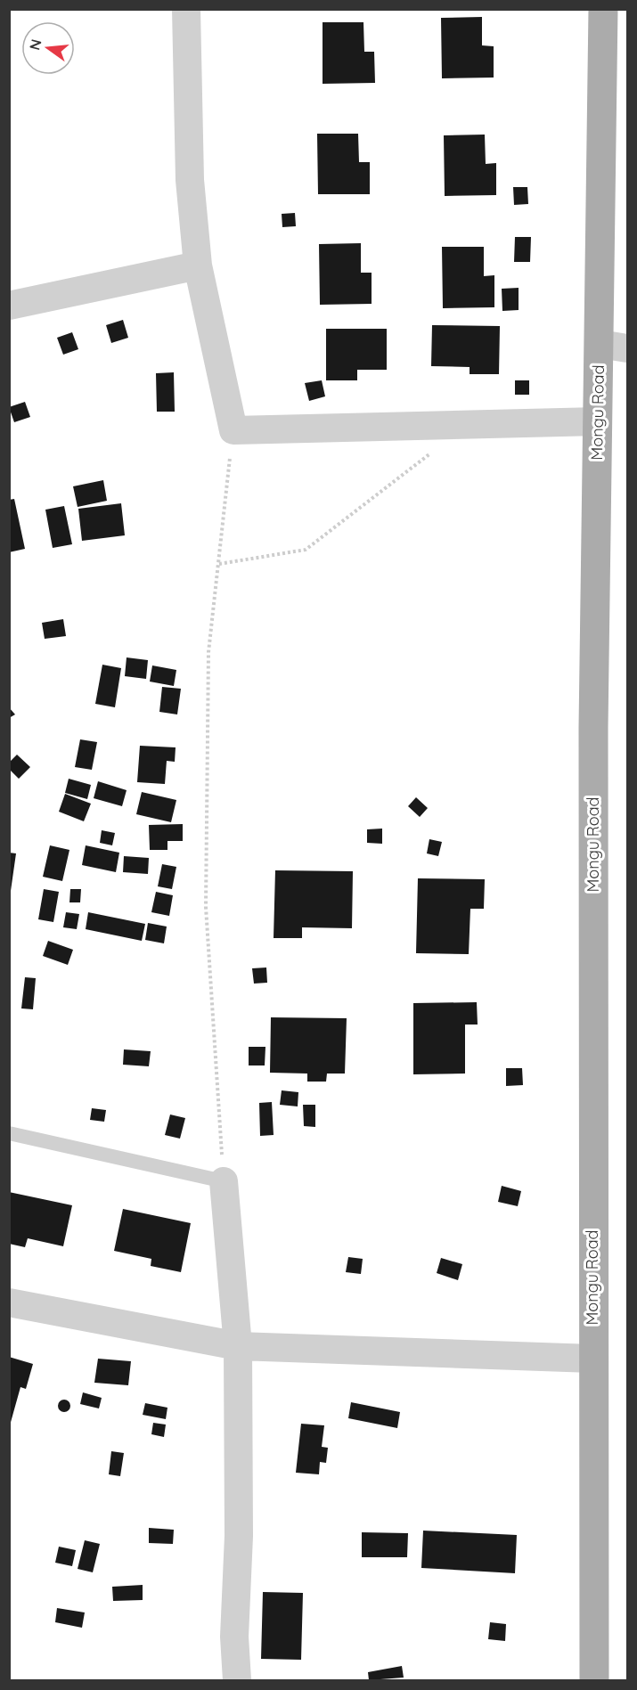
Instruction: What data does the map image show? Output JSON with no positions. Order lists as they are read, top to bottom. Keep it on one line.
{"streets":{"main road":["Mongu Road"]},"north":"left"}
